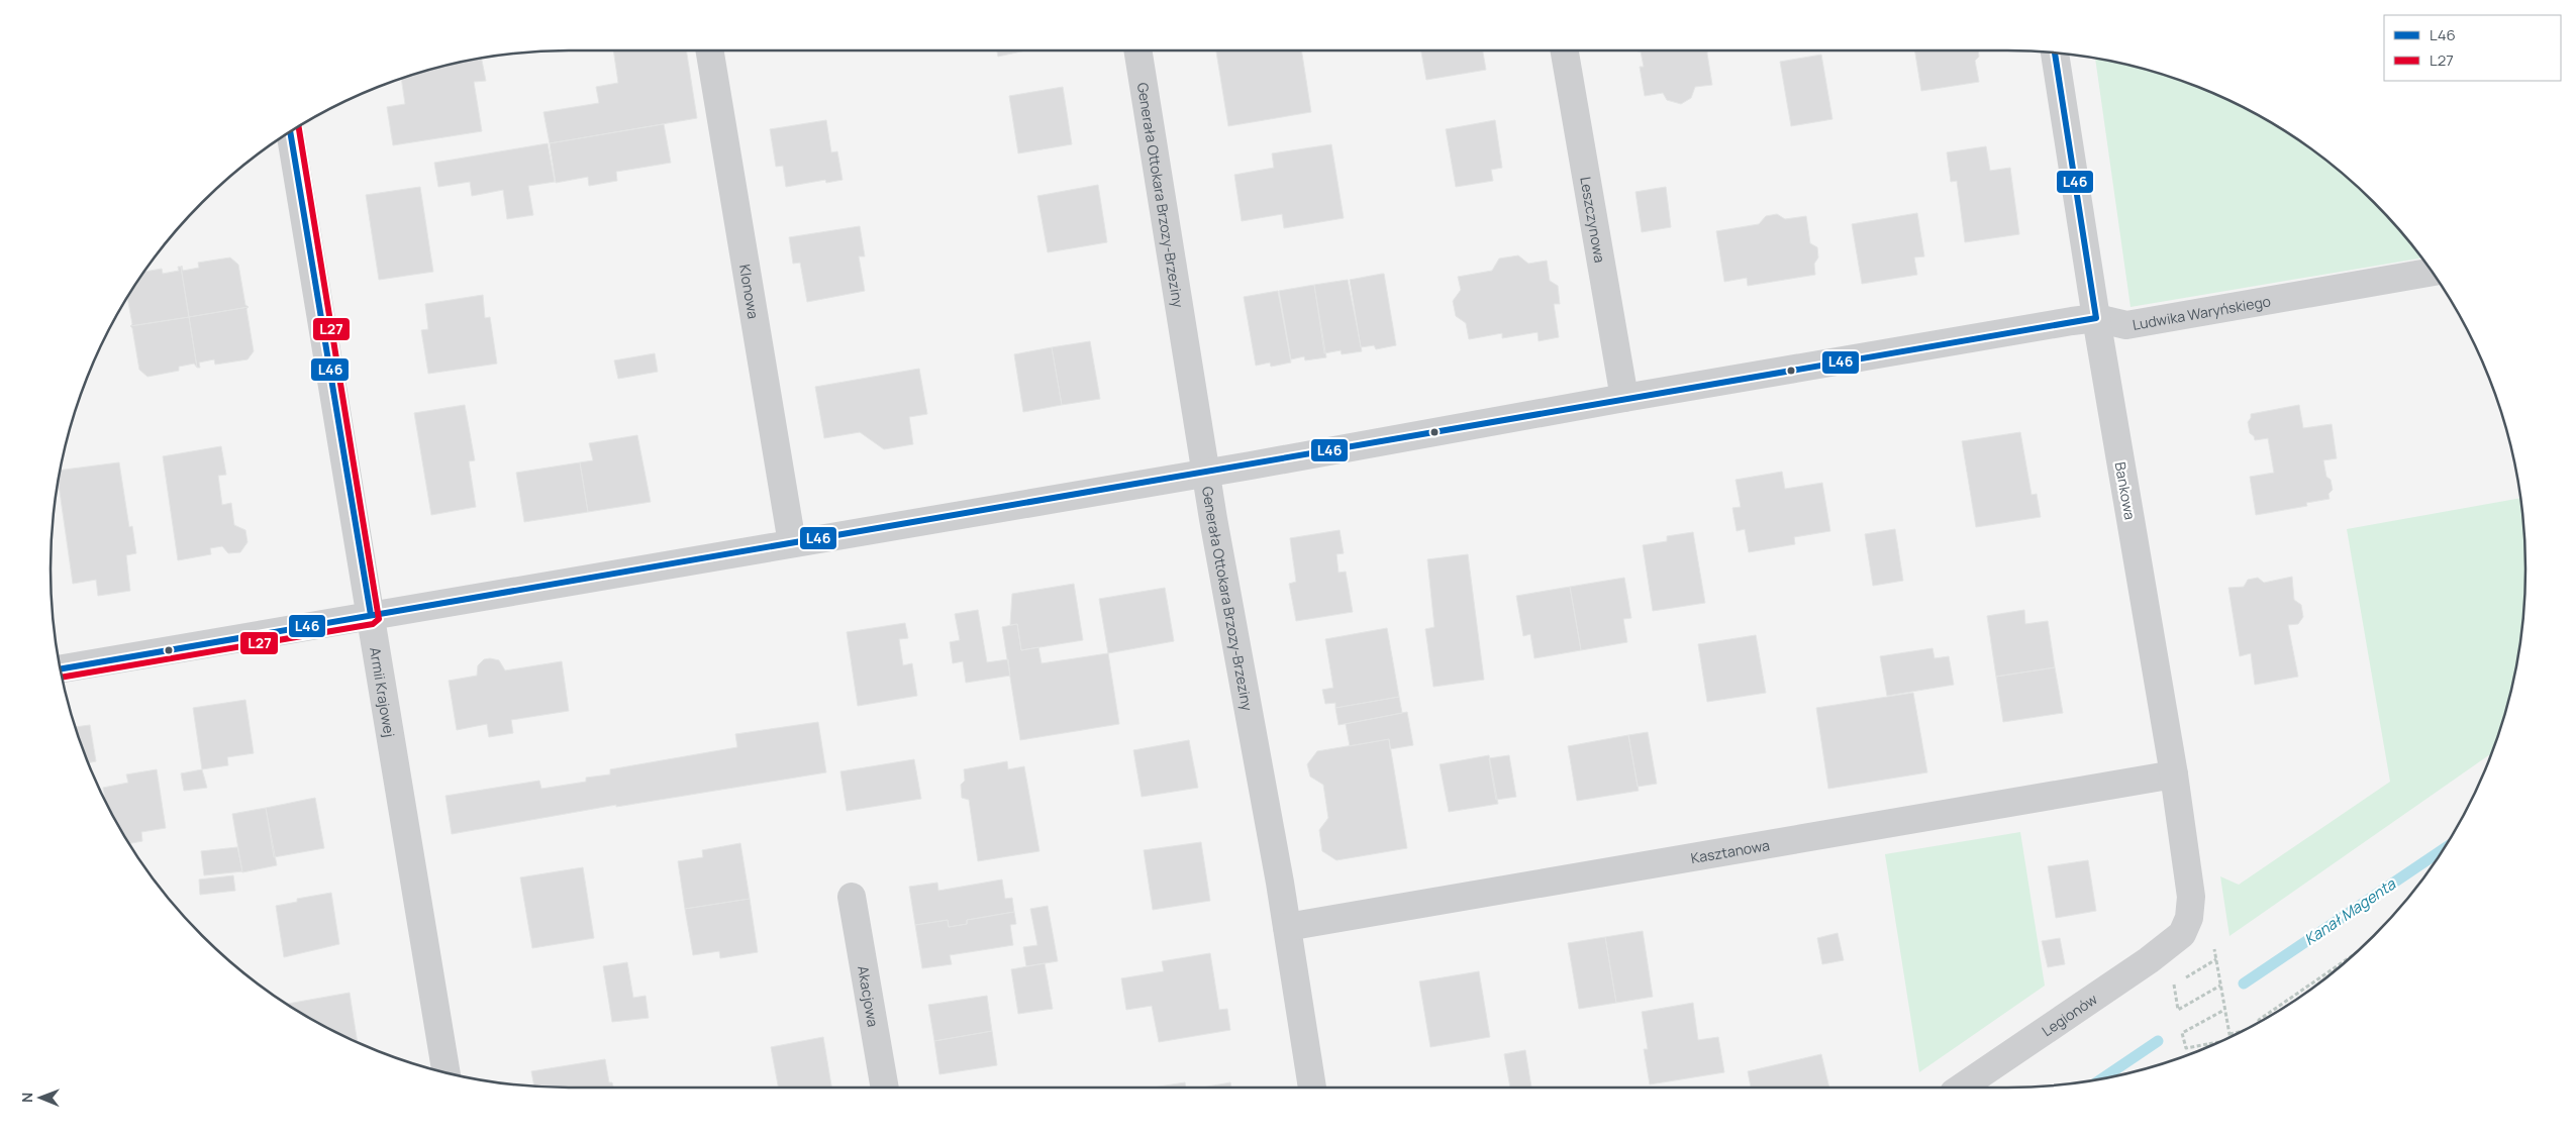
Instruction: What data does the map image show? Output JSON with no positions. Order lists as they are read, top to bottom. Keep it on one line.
{"streets":{"street":["Generała Ottokara Brzozy-Brzeziny","Leszczynowa","Klonowa","Ludwika Waryńskiego","Bankowa","Armii Krajowej","Kasztanowa","Akacjowa","Legionów"]},"crossings":[["Generała Ottokara Brzozy-Brzeziny","Ludwika Waryńskiego"],["Generała Ottokara Brzozy-Brzeziny","Kasztanowa"],["Leszczynowa","Ludwika Waryńskiego"],["Klonowa","Ludwika Waryńskiego"],["Ludwika Waryńskiego","Bankowa"],["Ludwika Waryńskiego","Armii Krajowej"],["Bankowa","Kasztanowa"],["Bankowa","Legionów"]],"water":["Kanał Magenta"],"lines":["transit line L46","transit line L27"],"legend":["L46","L27"],"north":"left"}
